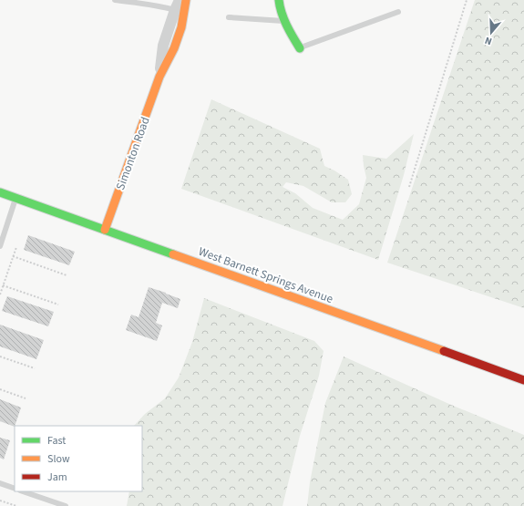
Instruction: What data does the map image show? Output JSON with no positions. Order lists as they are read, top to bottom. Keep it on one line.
{"streets":{"street":["Simonton Road","West Barnett Springs Avenue"]},"crossings":[["Simonton Road","West Barnett Springs Avenue"]],"legend":["Fast","Slow","Jam"],"north":"bottom"}
